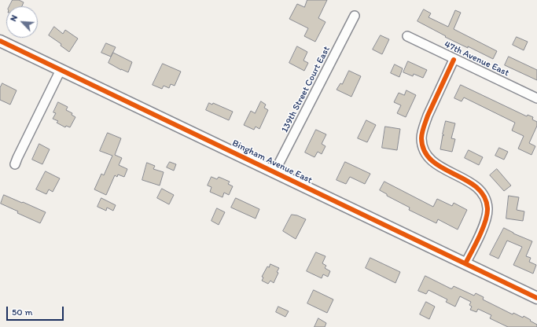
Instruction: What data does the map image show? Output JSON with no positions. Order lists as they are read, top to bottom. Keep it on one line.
{"streets":{"street":["47th Avenue East","139th Street Court East","Bingham Avenue East"]},"crossings":[["139th Street Court East","Bingham Avenue East"]],"scale_bar":"50 m","north":"top left"}
